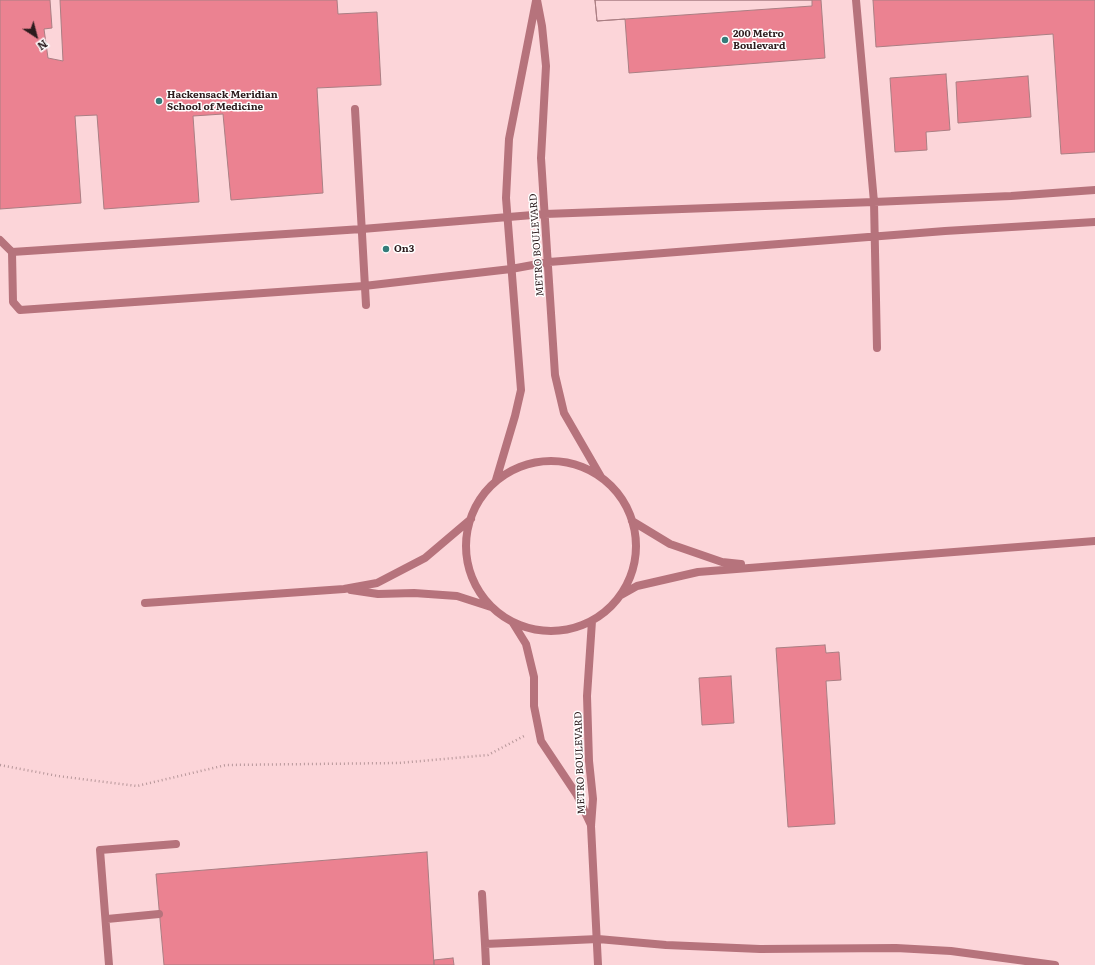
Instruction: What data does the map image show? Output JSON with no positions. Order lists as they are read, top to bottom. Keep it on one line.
{"streets":{"lane":["METRO BOULEVARD"]},"places":["200 Metro Boulevard","Hackensack Meridian School of Medicine","On3"],"north":"bottom right"}
